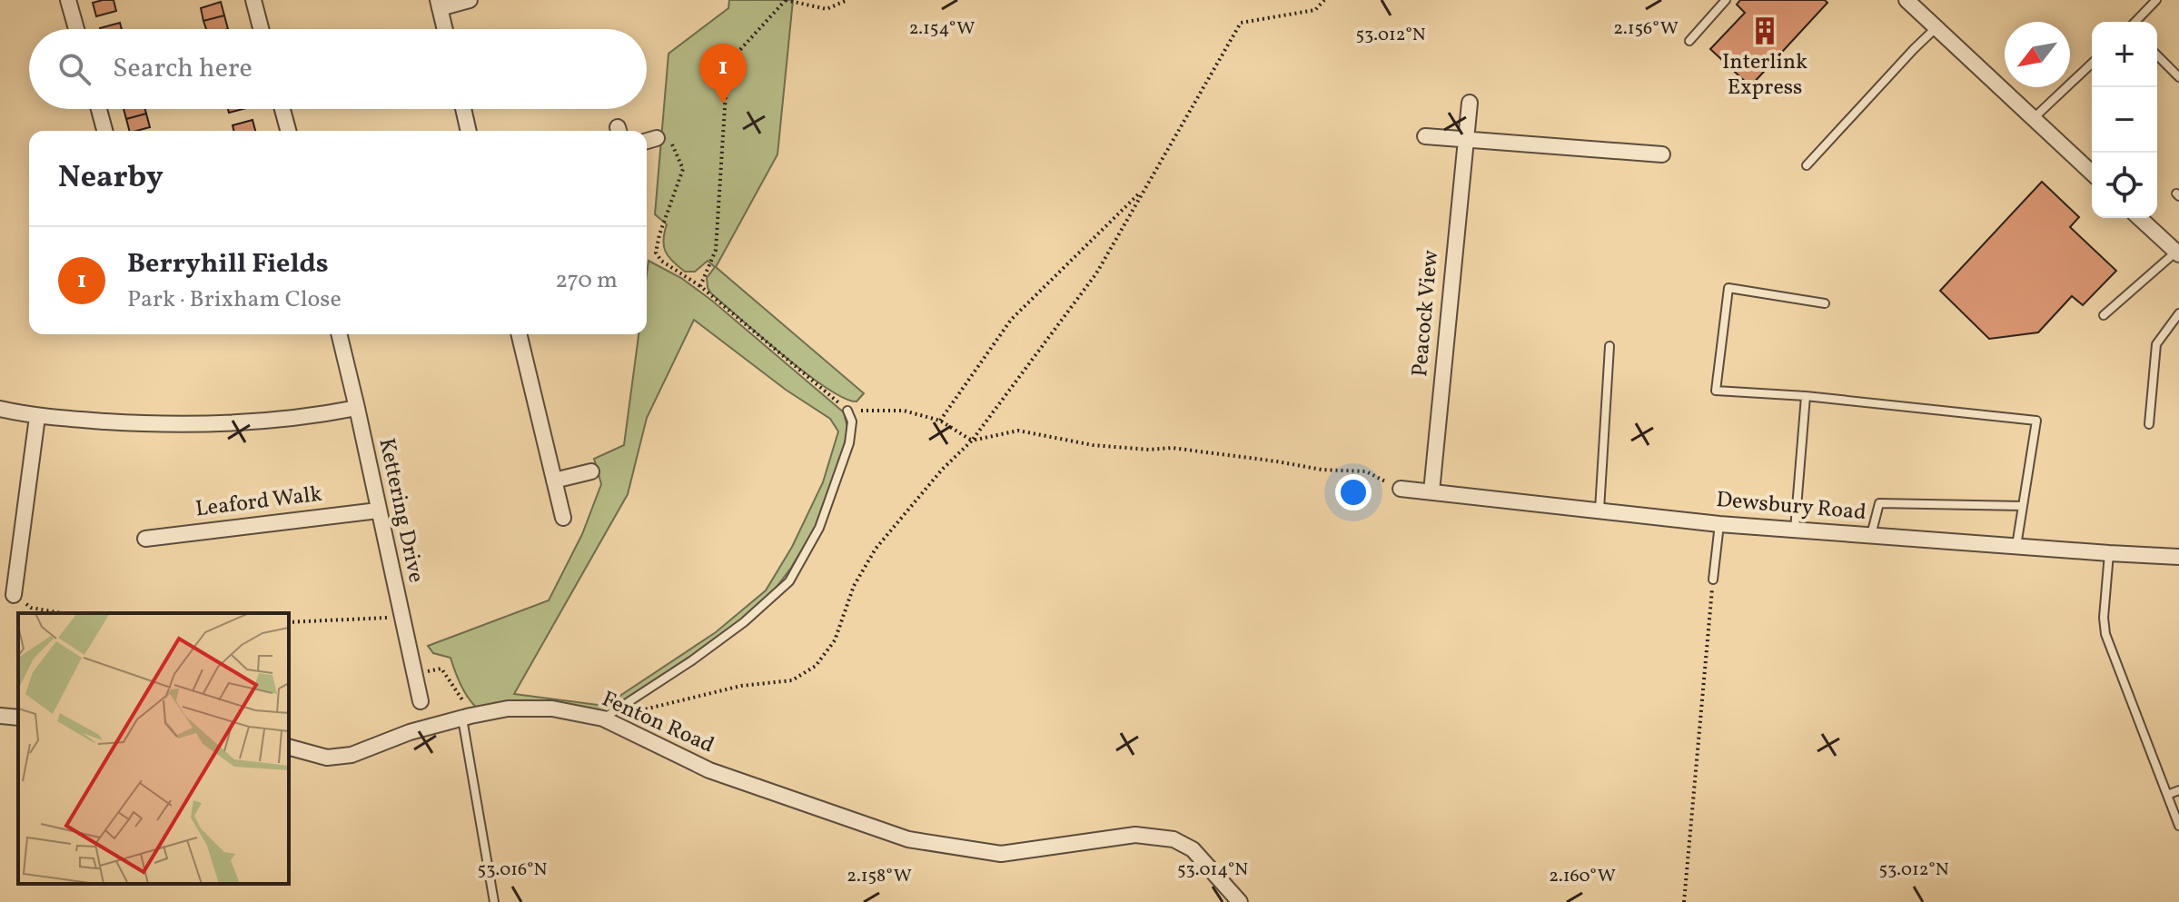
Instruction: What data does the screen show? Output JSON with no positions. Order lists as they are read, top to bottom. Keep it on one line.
{"streets":{"street":["Peacock View","Leaford Walk","Dewsbury Road","Kettering Drive","Fenton Road"]},"crossings":[["Peacock View","Dewsbury Road"],["Leaford Walk","Kettering Drive"]],"places":{"building":["Interlink Express"]},"north":"bottom left","page":{"map_buttons":["+","−"],"search":"Search here","pins":"1","heading":"Nearby","list":[{"mark":"1","name":"Berryhill Fields","note":"Park · Brixham Close","value":"270 m"}]},"coordinates":["2.154°W","2.156°W","53.012°N","53.016°N","53.014°N","2.158°W","2.160°W"]}
